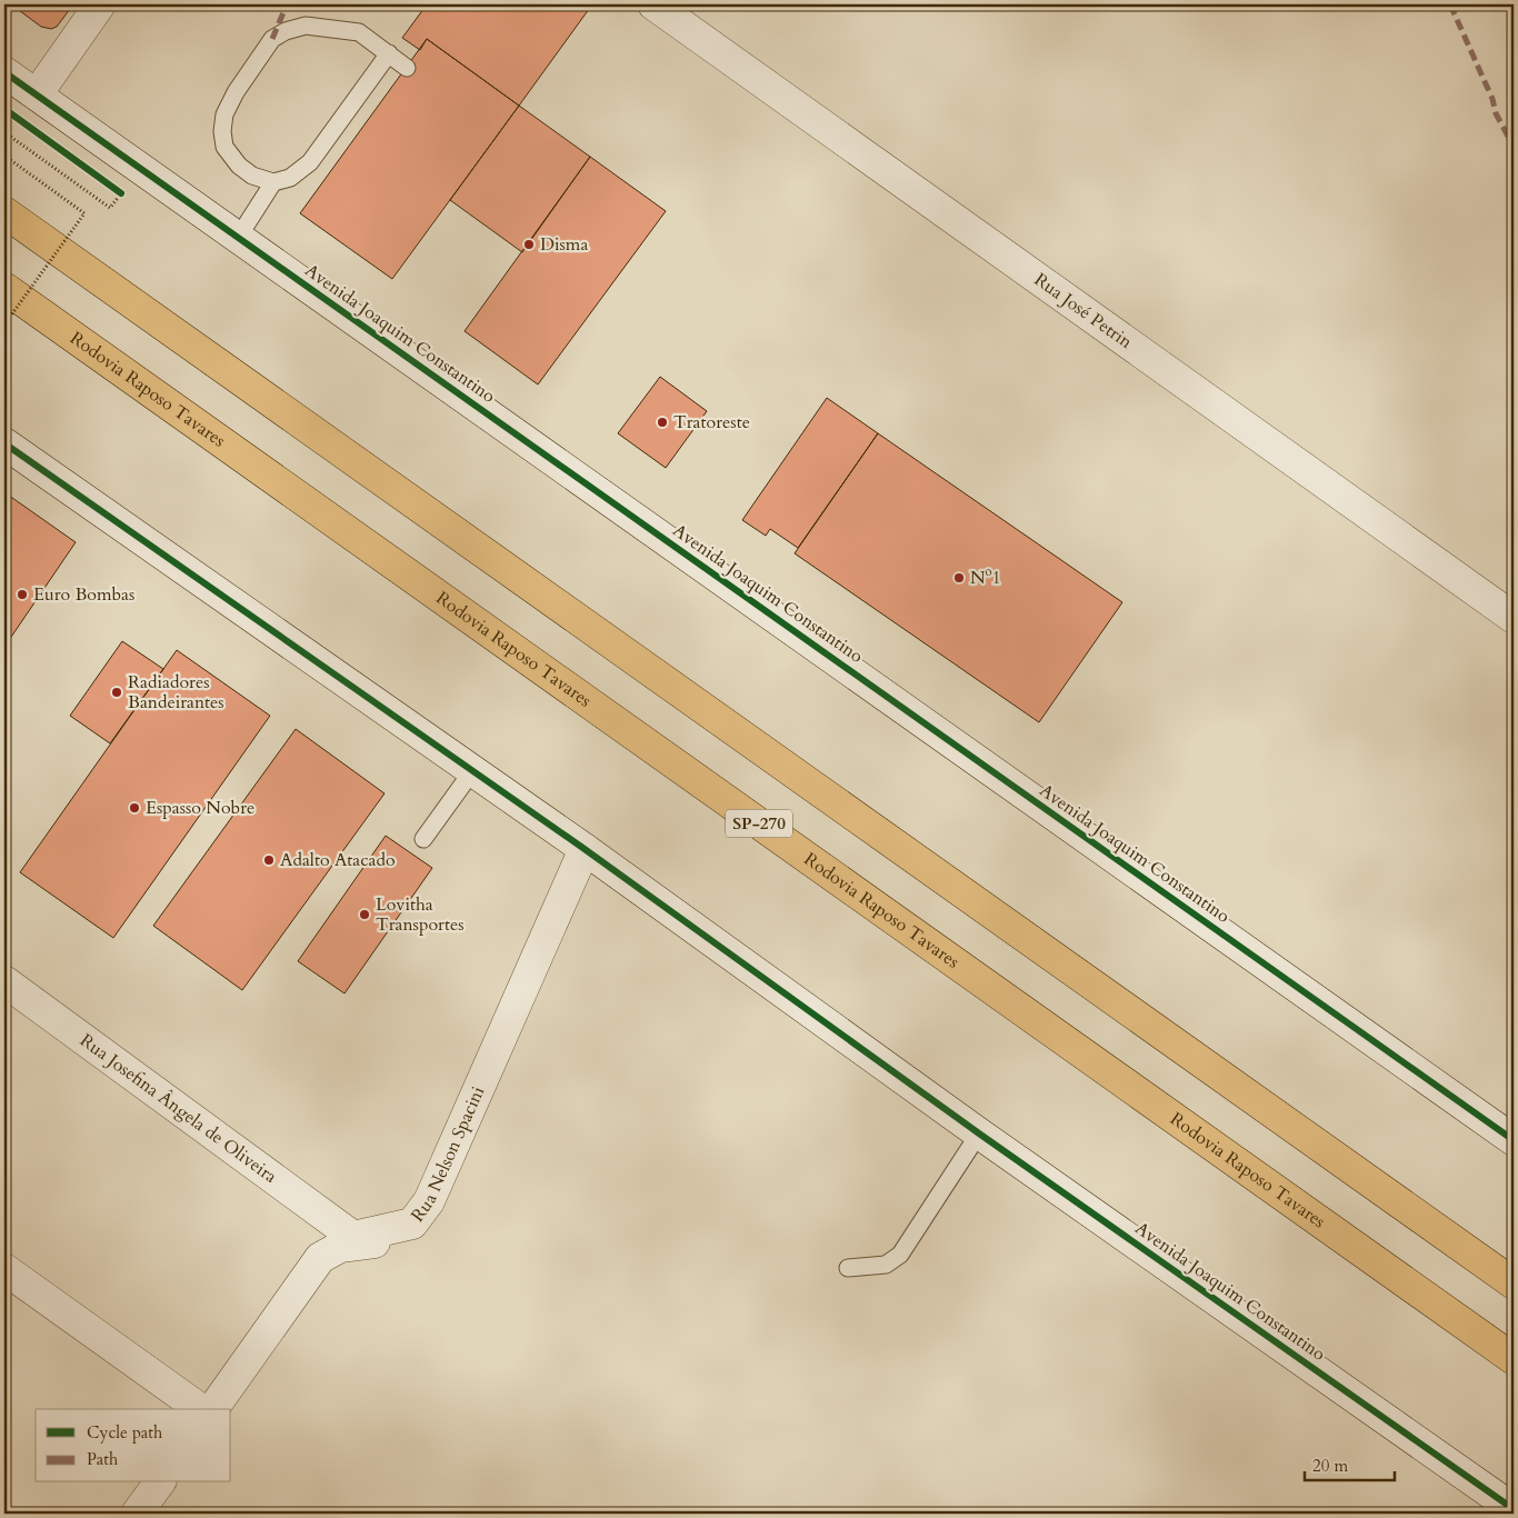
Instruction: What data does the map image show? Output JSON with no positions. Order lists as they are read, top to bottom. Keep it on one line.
{"streets":{"highway":["Rodovia Raposo Tavares","SP-270"],"street":["Rua José Petrin","Avenida Joaquim Constantino","Rua Josefina Ângela de Oliveira","Rua Nelson Spacini"]},"crossings":[["Avenida Joaquim Constantino","Rua Nelson Spacini"],["Rua Josefina Ângela de Oliveira","Rua Nelson Spacini"]],"places":["Disma","Tratoreste","Nº1","Euro Bombas","Radiadores Bandeirantes","Espasso Nobre","Adalto Atacado","Lovitha Transportes"],"legend":["Cycle path","Path"],"scale_bar":"20 m"}
